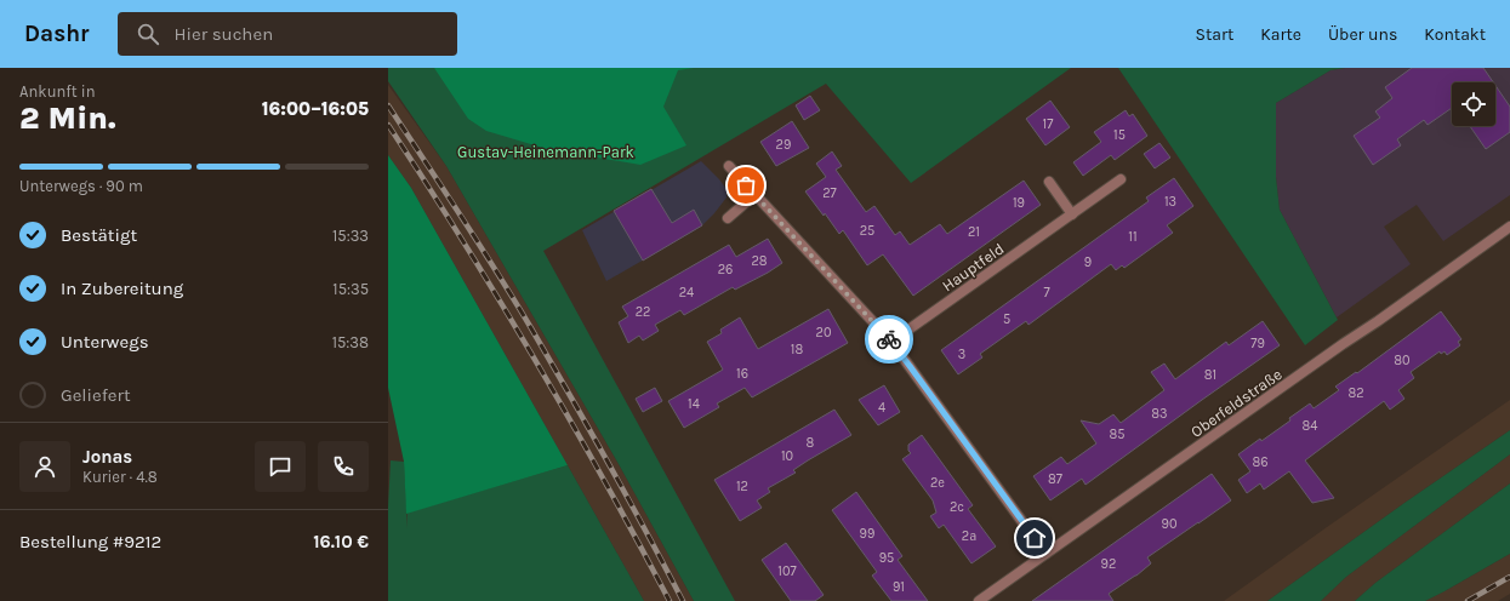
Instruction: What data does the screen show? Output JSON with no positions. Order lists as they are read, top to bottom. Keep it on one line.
{"streets":{"street":["Hauptfeld","Oberfeldstraße"]},"parks":["Gustav-Heinemann-Park"],"house_numbers":["17","15","29","27","13","19","25","21","11","28","9","26","24","7","22","5","20","79","18","3","80","16","81","82","14","4","83","84","85","8","10","86","87","2e","12","2c","90","99","2a","95","92","107","91"],"page":{"header":"Dashr","search":"Hier suchen","nav":["Start","Karte","Über uns","Kontakt"],"heading":["2 Min.","Ankunft in","16:00–16:05"],"panel":["Jonas","Kurier · 4.8","Bestellung #9212","16.10 €"],"bar":"Unterwegs · 90 m","list":[["Bestätigt","15:33"],["In Zubereitung","15:35"],["Unterwegs","15:38"],"Geliefert"]}}
